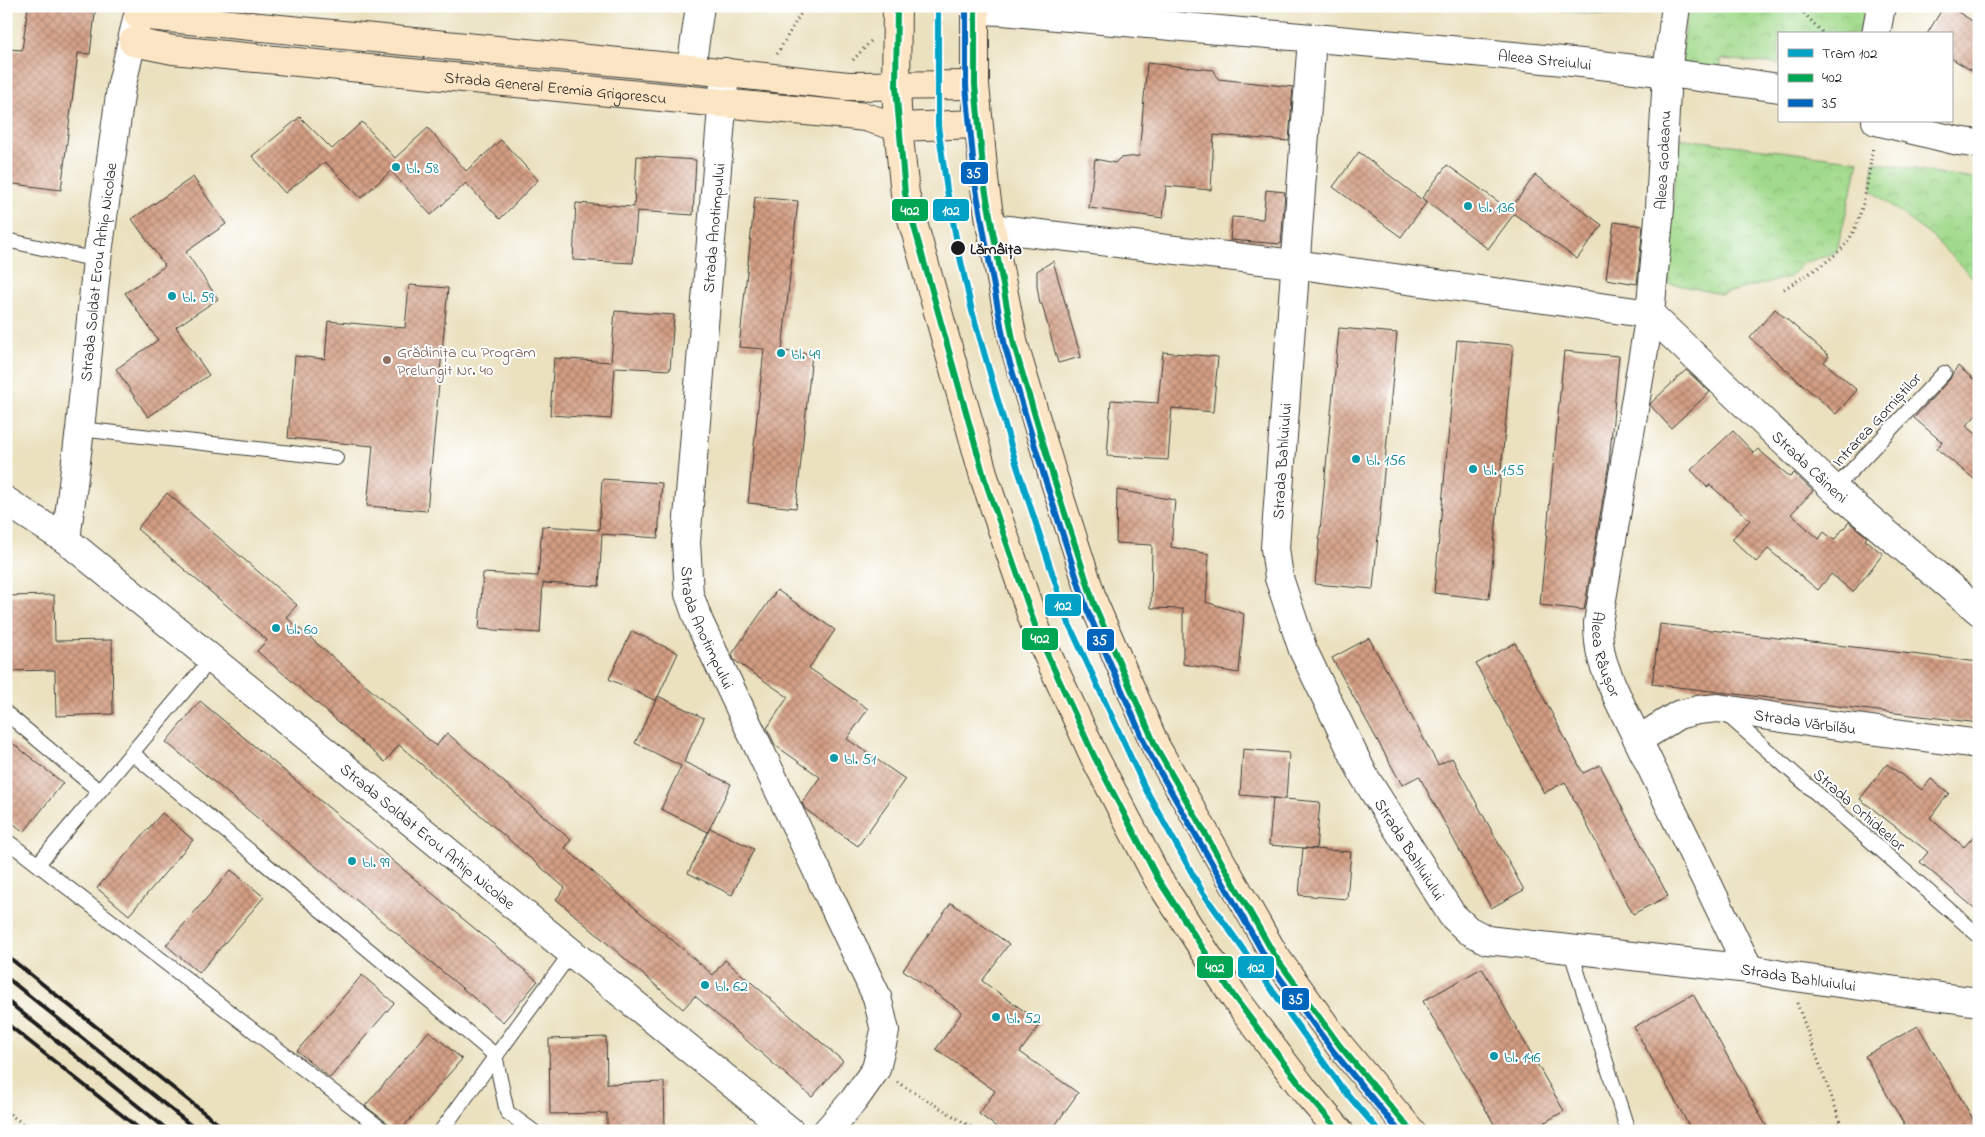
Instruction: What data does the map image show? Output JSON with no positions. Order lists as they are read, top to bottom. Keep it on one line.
{"streets":{"main road":["Strada General Eremia Grigorescu"],"street":["Aleea Streiului","Aleea Godeanu","Strada Anotimpului","Strada Soldat Erou Arhip Nicolae","Strada Bahluiului","Strada Câineni","Aleea Râușor","Strada Vărbilău"],"lane":["Intrarea Gorniștilor","Strada Orhideelor"]},"crossings":[["Aleea Streiului","Aleea Godeanu"],["Strada General Eremia Grigorescu","Strada Anotimpului"],["Strada General Eremia Grigorescu","Strada Soldat Erou Arhip Nicolae"],["Aleea Godeanu","Strada Câineni"],["Aleea Godeanu","Aleea Râușor"],["Intrarea Gorniștilor","Strada Câineni"],["Strada Bahluiului","Aleea Râușor"],["Strada Câineni","Aleea Râușor"],["Aleea Râușor","Strada Vărbilău"],["Strada Vărbilău","Strada Orhideelor"]],"places":["bl. 58","bl. 136","Lămâița","bl. 59","bl. 49","Grădinița cu Program Prelungit Nr. 40","bl. 156","bl. 155","bl. 60","bl. 51","bl. 99","bl. 62","bl. 52","bl. 146"],"lines":["tram line 102","transit line 402","transit line 35"],"legend":["Tram 102","402","35"]}
